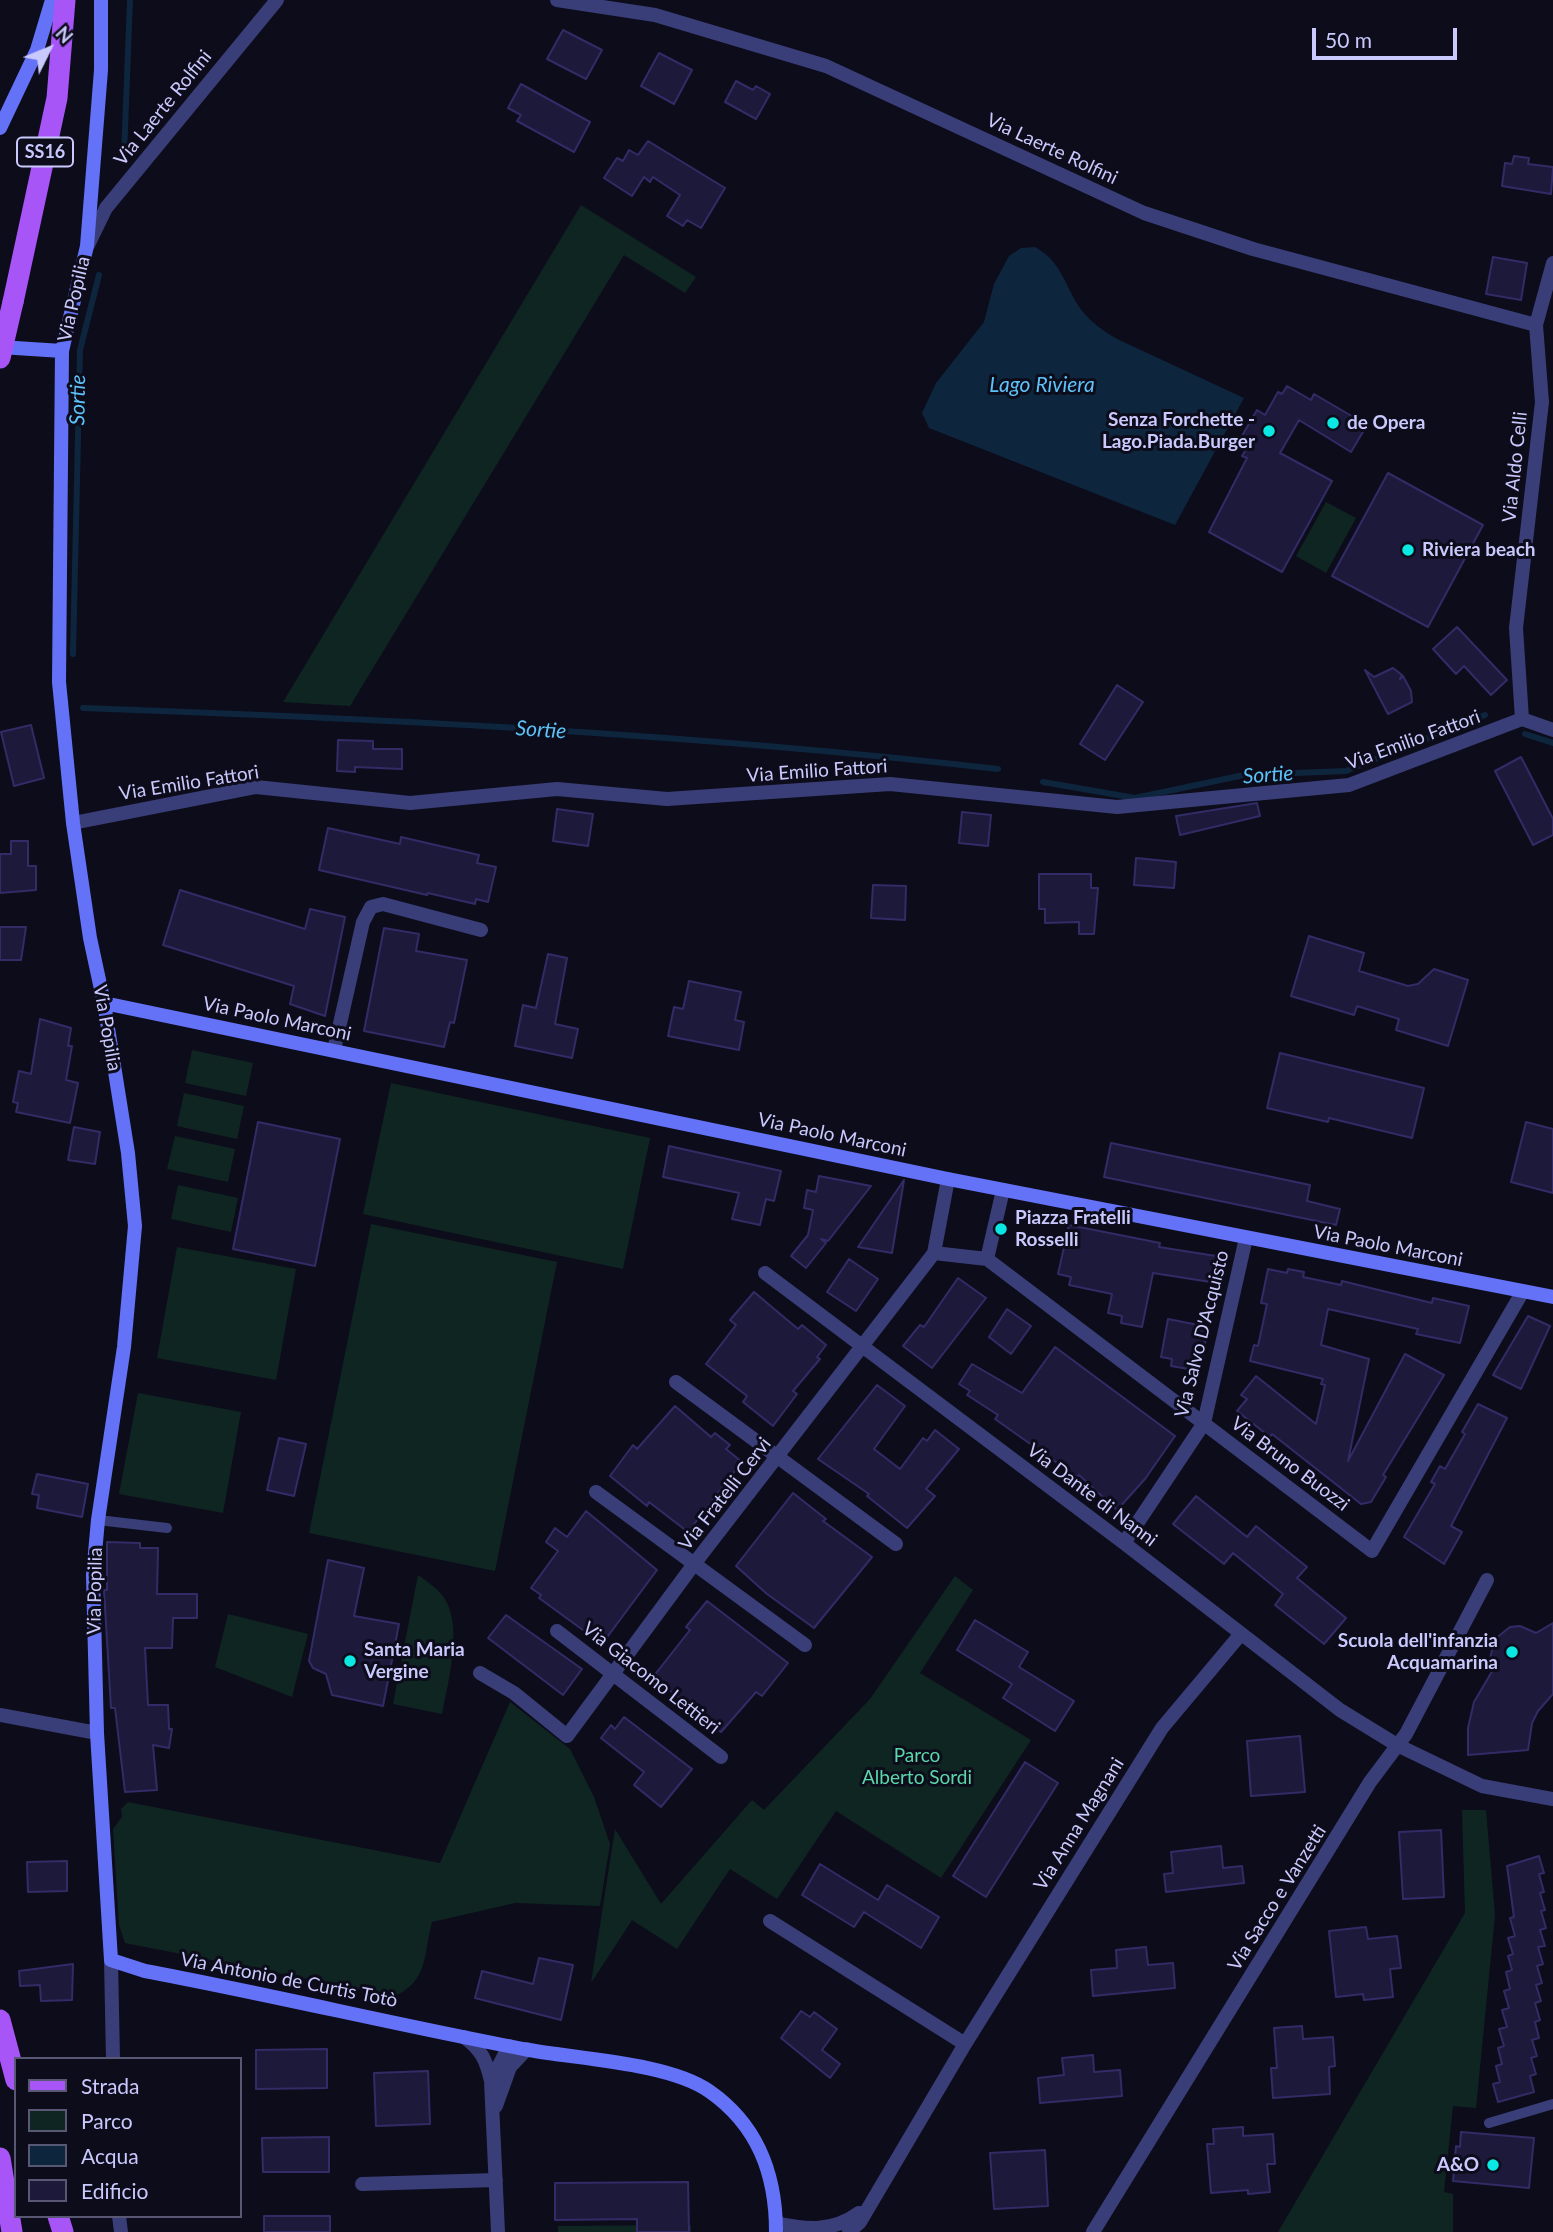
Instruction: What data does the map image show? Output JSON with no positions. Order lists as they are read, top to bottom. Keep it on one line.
{"streets":{"main road":["SS16"],"street":["Via Laerte Rolfini","Via Popilia","Via Aldo Celli","Via Emilio Fattori","Via Paolo Marconi","Via Salvo D'Acquisto","Via Bruno Buozzi","Via Fratelli Cervi","Via Dante di Nanni","Via Giacomo Lettieri","Via Anna Magnani","Via Sacco e Vanzetti","Via Antonio de Curtis Totò"]},"crossings":[["Via Laerte Rolfini","Via Popilia"],["Via Laerte Rolfini","Via Aldo Celli"],["Via Popilia","Via Emilio Fattori"],["Via Popilia","Via Paolo Marconi"],["Via Popilia","Via Antonio de Curtis Totò"],["Via Aldo Celli","Via Emilio Fattori"],["Via Paolo Marconi","Via Salvo D'Acquisto"],["Via Paolo Marconi","Via Bruno Buozzi"],["Via Paolo Marconi","Via Fratelli Cervi"],["Via Salvo D'Acquisto","Via Bruno Buozzi"],["Via Salvo D'Acquisto","Via Dante di Nanni"],["Via Fratelli Cervi","Via Dante di Nanni"],["Via Fratelli Cervi","Via Giacomo Lettieri"],["Via Dante di Nanni","Via Anna Magnani"],["Via Dante di Nanni","Via Sacco e Vanzetti"],["Via Anna Magnani","Via Antonio de Curtis Totò"]],"water":["Lago Riviera","Sortie"],"parks":["Parco Alberto Sordi"],"places":["de Opera","Senza Forchette - Lago.Piada.Burger","Riviera beach","Piazza Fratelli Rosselli","Scuola dell'infanzia Acquamarina","Santa Maria Vergine","A&O"],"legend":["Strada","Parco","Acqua","Edificio"],"scale_bar":"50 m","north":"top right"}
